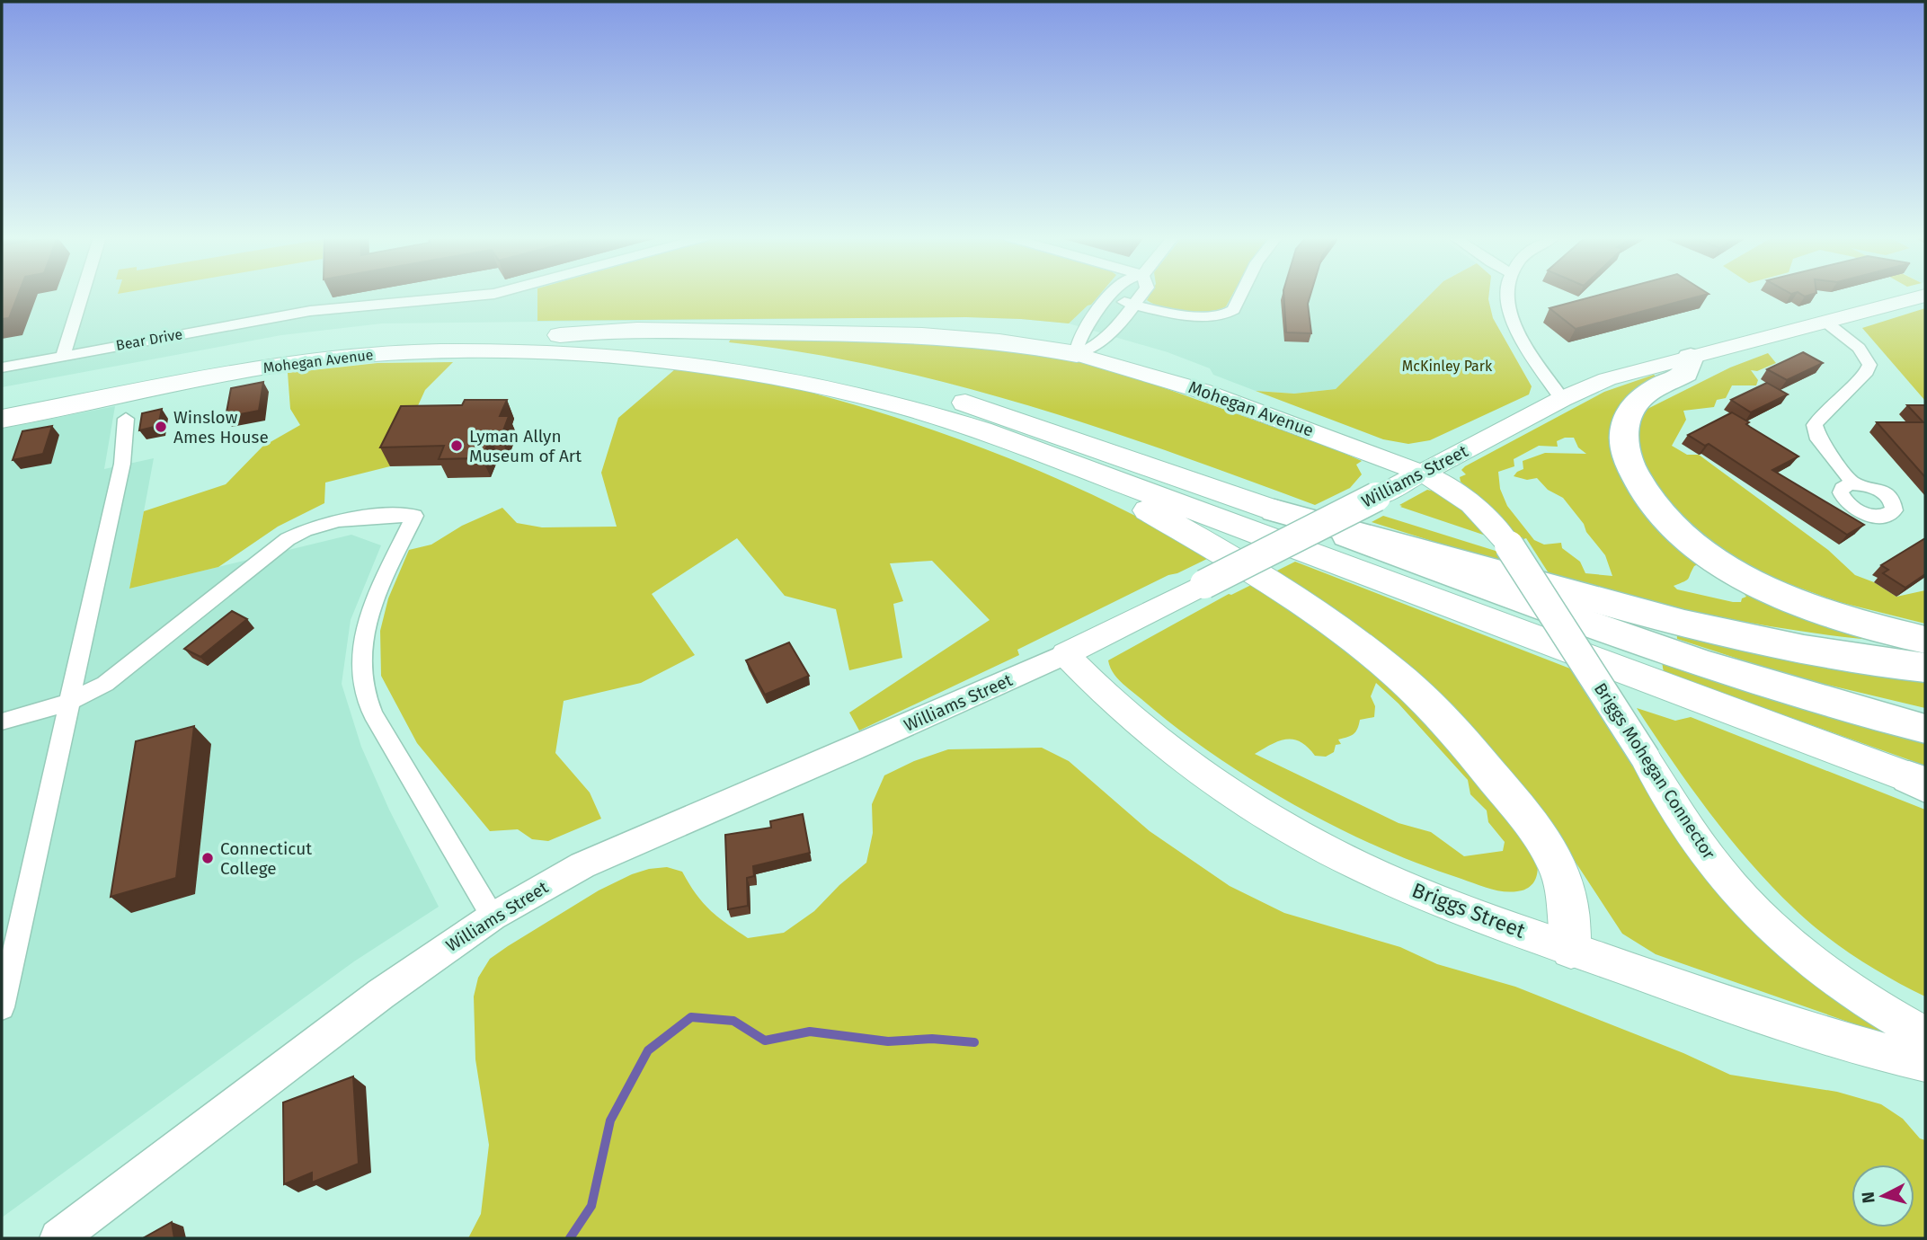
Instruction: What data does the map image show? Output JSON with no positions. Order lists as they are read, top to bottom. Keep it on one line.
{"streets":{"highway":["Mohegan Avenue"],"main road":["Williams Street","Briggs Mohegan Connector","Briggs Street"],"street":["Bear Drive"]},"crossings":[["Mohegan Avenue","Williams Street"],["Mohegan Avenue","Briggs Mohegan Connector"],["Williams Street","Briggs Mohegan Connector"],["Williams Street","Briggs Street"]],"parks":["McKinley Park"],"places":["Winslow Ames House","Lyman Allyn Museum of Art","Connecticut College"],"north":"left"}
